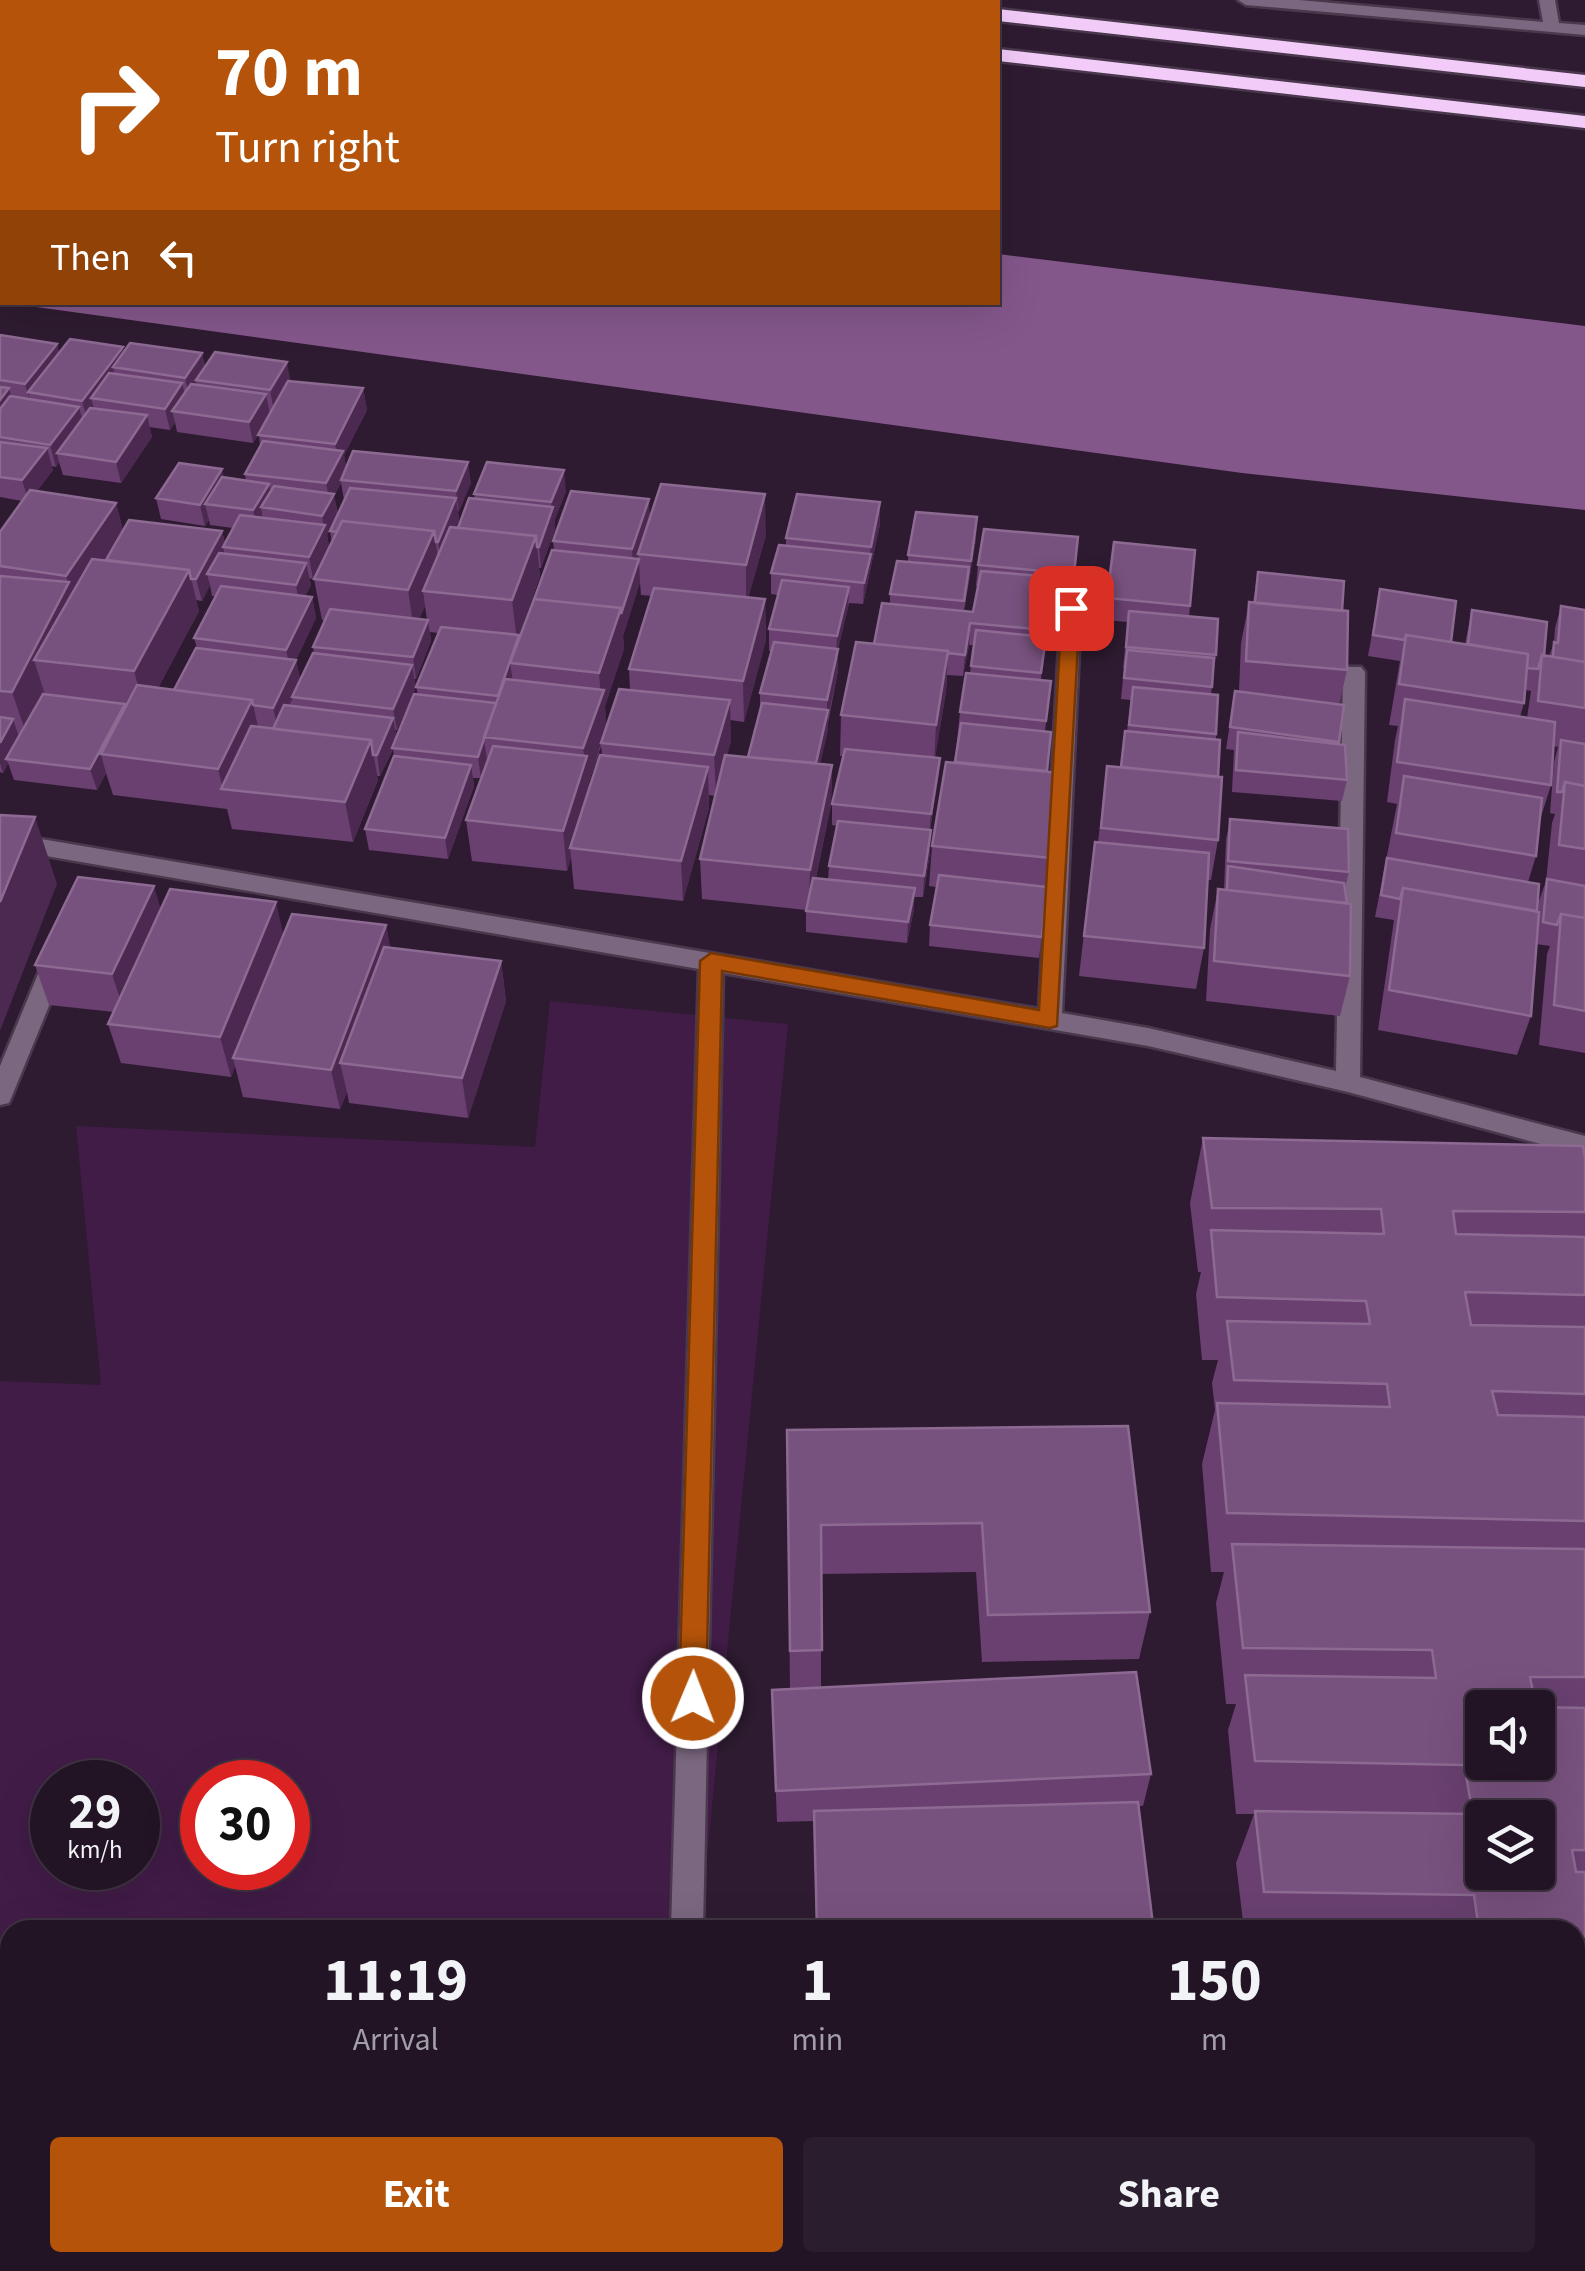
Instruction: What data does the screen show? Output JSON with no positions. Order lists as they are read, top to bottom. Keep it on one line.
{"page":{"turn":["70 m","Turn right"],"then":"Then","speed":"29 km/h","limit":"30","eta":["11:19","Arrival","1","min","150","m"],"buttons":["Exit","Share"]}}
